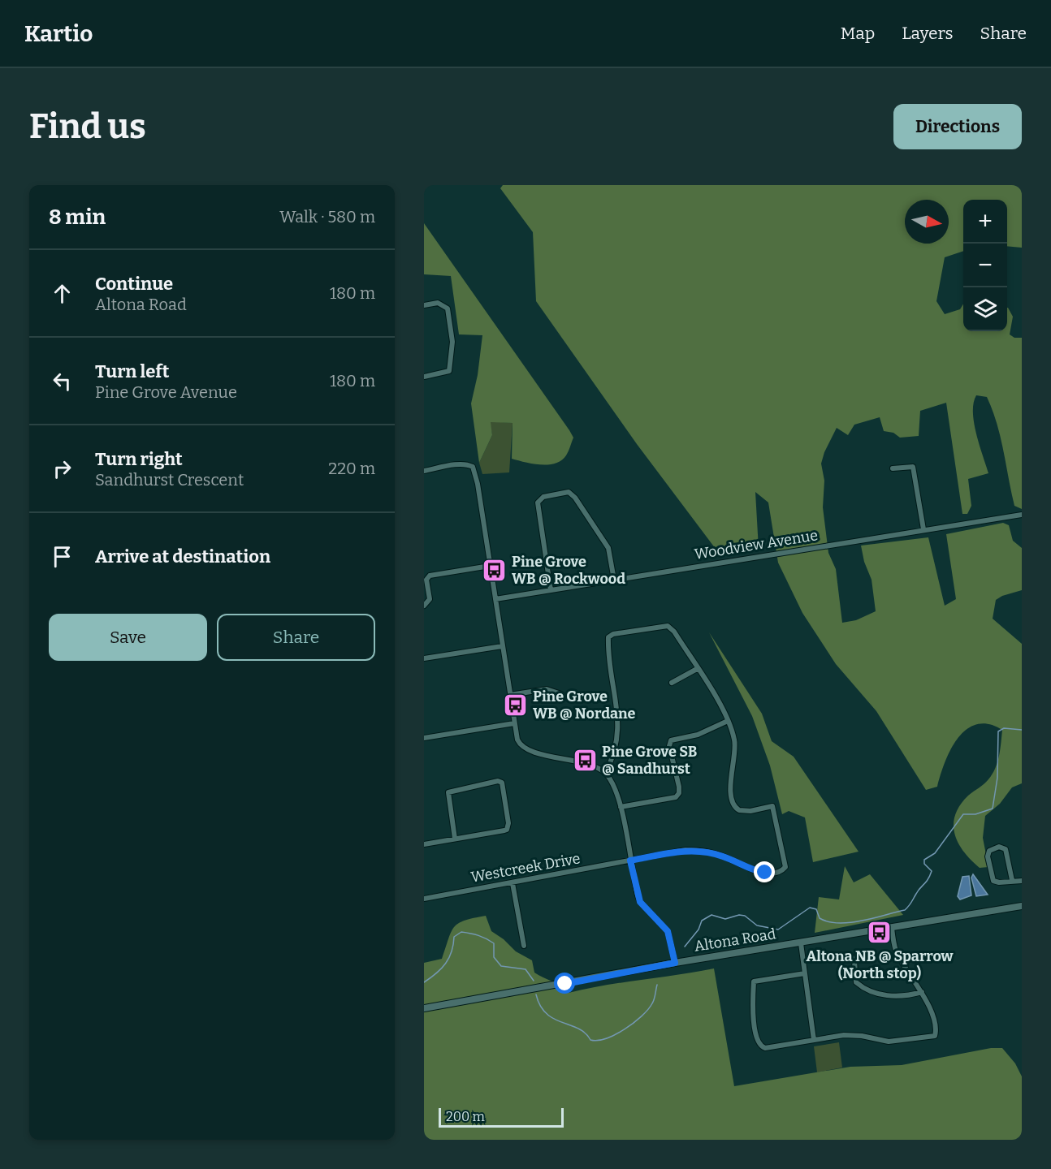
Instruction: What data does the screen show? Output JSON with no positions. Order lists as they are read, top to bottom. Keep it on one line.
{"streets":{"main road":["Altona Road"],"street":["Woodview Avenue","Westcreek Drive"]},"places":{"bus stop":["Pine Grove WB @ Rockwood","Pine Grove WB @ Nordane","Pine Grove SB @ Sandhurst","Altona NB @ Sparrow (North stop)"]},"scale_bar":"200 m","north":"right","page":{"header":"Kartio","nav":["Map","Layers","Share"],"buttons":["Directions",["Save","Share"]],"title":"Find us","heading":["8 min","Walk · 580 m"],"map_buttons":["+","−"],"list":[["Continue","Altona Road","180 m"],["Turn left","Pine Grove Avenue","180 m"],["Turn right","Sandhurst Crescent","220 m"],"Arrive at destination"],"scale":"200 m"}}
